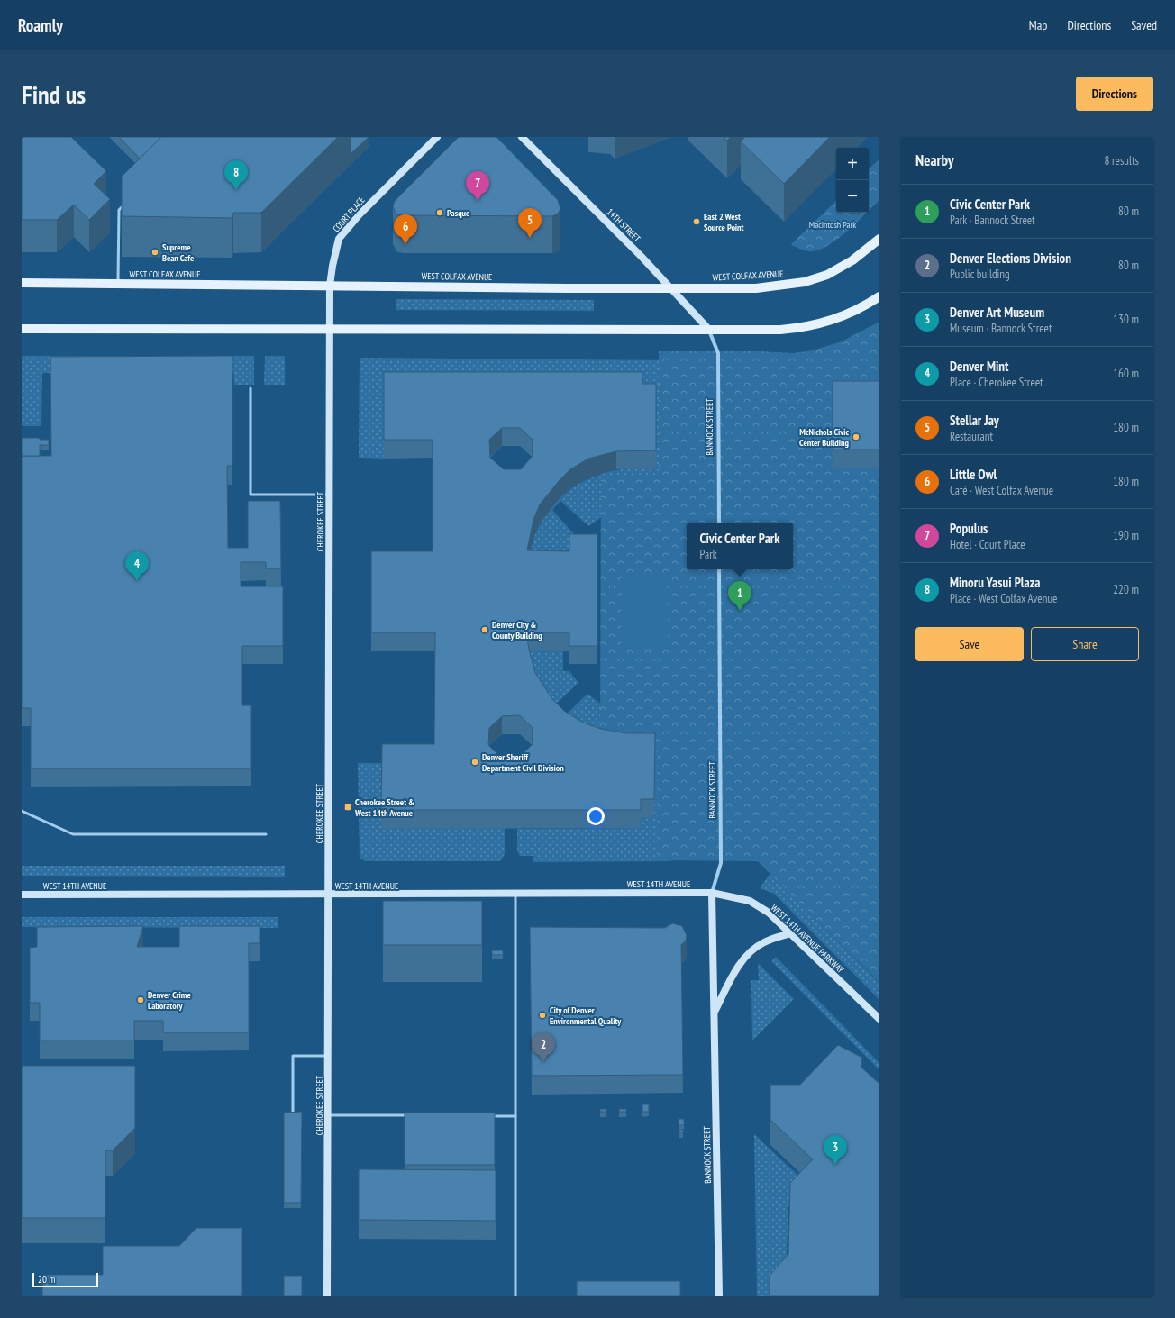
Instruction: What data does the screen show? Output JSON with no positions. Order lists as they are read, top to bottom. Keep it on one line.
{"streets":{"main road":["WEST COLFAX AVENUE"],"street":["COURT PLACE","14TH STREET","BANNOCK STREET","CHEROKEE STREET","WEST 14TH AVENUE","WEST 14TH AVENUE PARKWAY"]},"crossings":[["COURT PLACE","WEST COLFAX AVENUE"],["COURT PLACE","CHEROKEE STREET"],["14TH STREET","WEST COLFAX AVENUE"],["14TH STREET","BANNOCK STREET"],["BANNOCK STREET","WEST 14TH AVENUE"],["BANNOCK STREET","WEST 14TH AVENUE PARKWAY"],["CHEROKEE STREET","WEST 14TH AVENUE"],["WEST 14TH AVENUE","WEST 14TH AVENUE PARKWAY"]],"parks":["MacIntosh Park"],"places":{"other":["Pasque","East 2 West Source Point","Supreme Bean Cafe","McNichols Civic Center Building","Denver City & County Building","Denver Sheriff Department Civil Division","Denver Crime Laboratory","City of Denver Environmental Quality"],"transit":["Cherokee Street & West 14th Avenue"]},"scale_bar":"20 m","page":{"header":"Roamly","nav":["Map","Directions","Saved"],"buttons":["Directions",["Save","Share"]],"title":"Find us","heading":["Nearby","8 results"],"map_buttons":["+","−"],"pins":["8","7","5","6","4","1","2","3"],"list":[{"mark":"1","name":"Civic Center Park","note":"Park · Bannock Street","value":"80 m"},{"mark":"2","name":"Denver Elections Division","note":"Public building","value":"80 m"},{"mark":"3","name":"Denver Art Museum","note":"Museum · Bannock Street","value":"130 m"},{"mark":"4","name":"Denver Mint","note":"Place · Cherokee Street","value":"160 m"},{"mark":"5","name":"Stellar Jay","note":"Restaurant","value":"180 m"},{"mark":"6","name":"Little Owl","note":"Café · West Colfax Avenue","value":"180 m"},{"mark":"7","name":"Populus","note":"Hotel · Court Place","value":"190 m"},{"mark":"8","name":"Minoru Yasui Plaza","note":"Place · West Colfax Avenue","value":"220 m"}],"popup":["Civic Center Park","Park"],"scale":"20 m"}}
